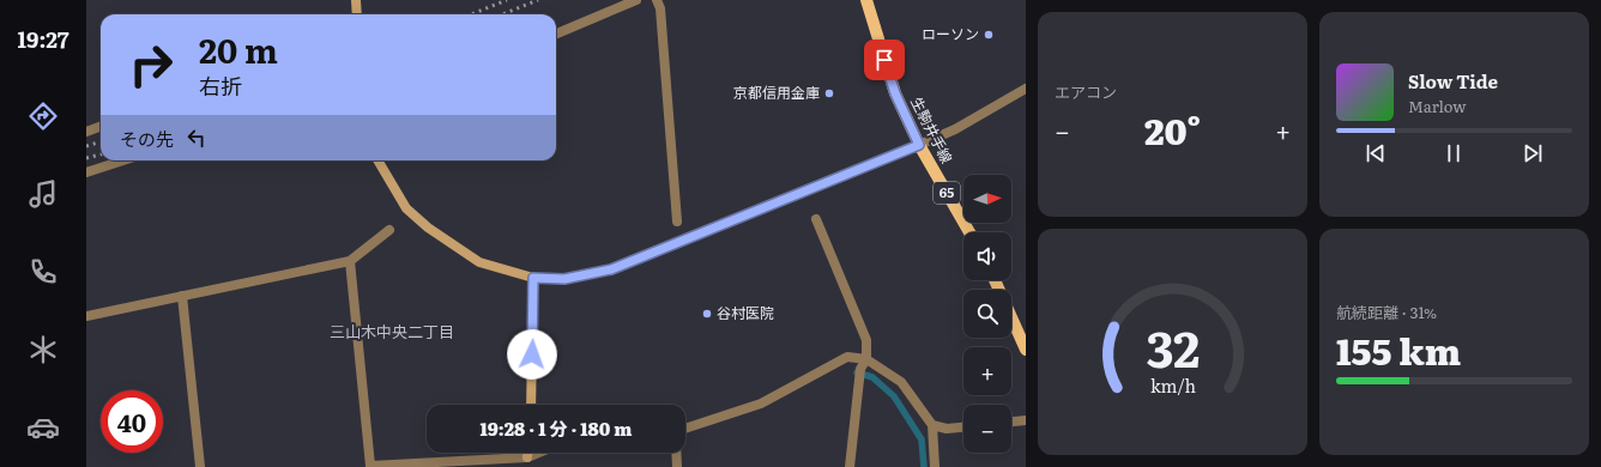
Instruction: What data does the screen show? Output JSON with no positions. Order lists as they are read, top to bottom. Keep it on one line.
{"streets":{"main road":["生駒井手線","65"]},"districts":["三山木中央二丁目"],"places":["ローソン","京都信用金庫","谷村医院"],"north":"right","page":{"tabs":"19:27","tile":["エアコン",["航続距離 · 31%","155 km"]],"turn":["20 m","右折"],"song":["Slow Tide","Marlow"],"heat":["−","20°","+"],"then":"その先","map_buttons":["+","−"],"limit":"40","trip":"19:28 · 1 分 · 180 m","gauge":["32","km/h"]}}
